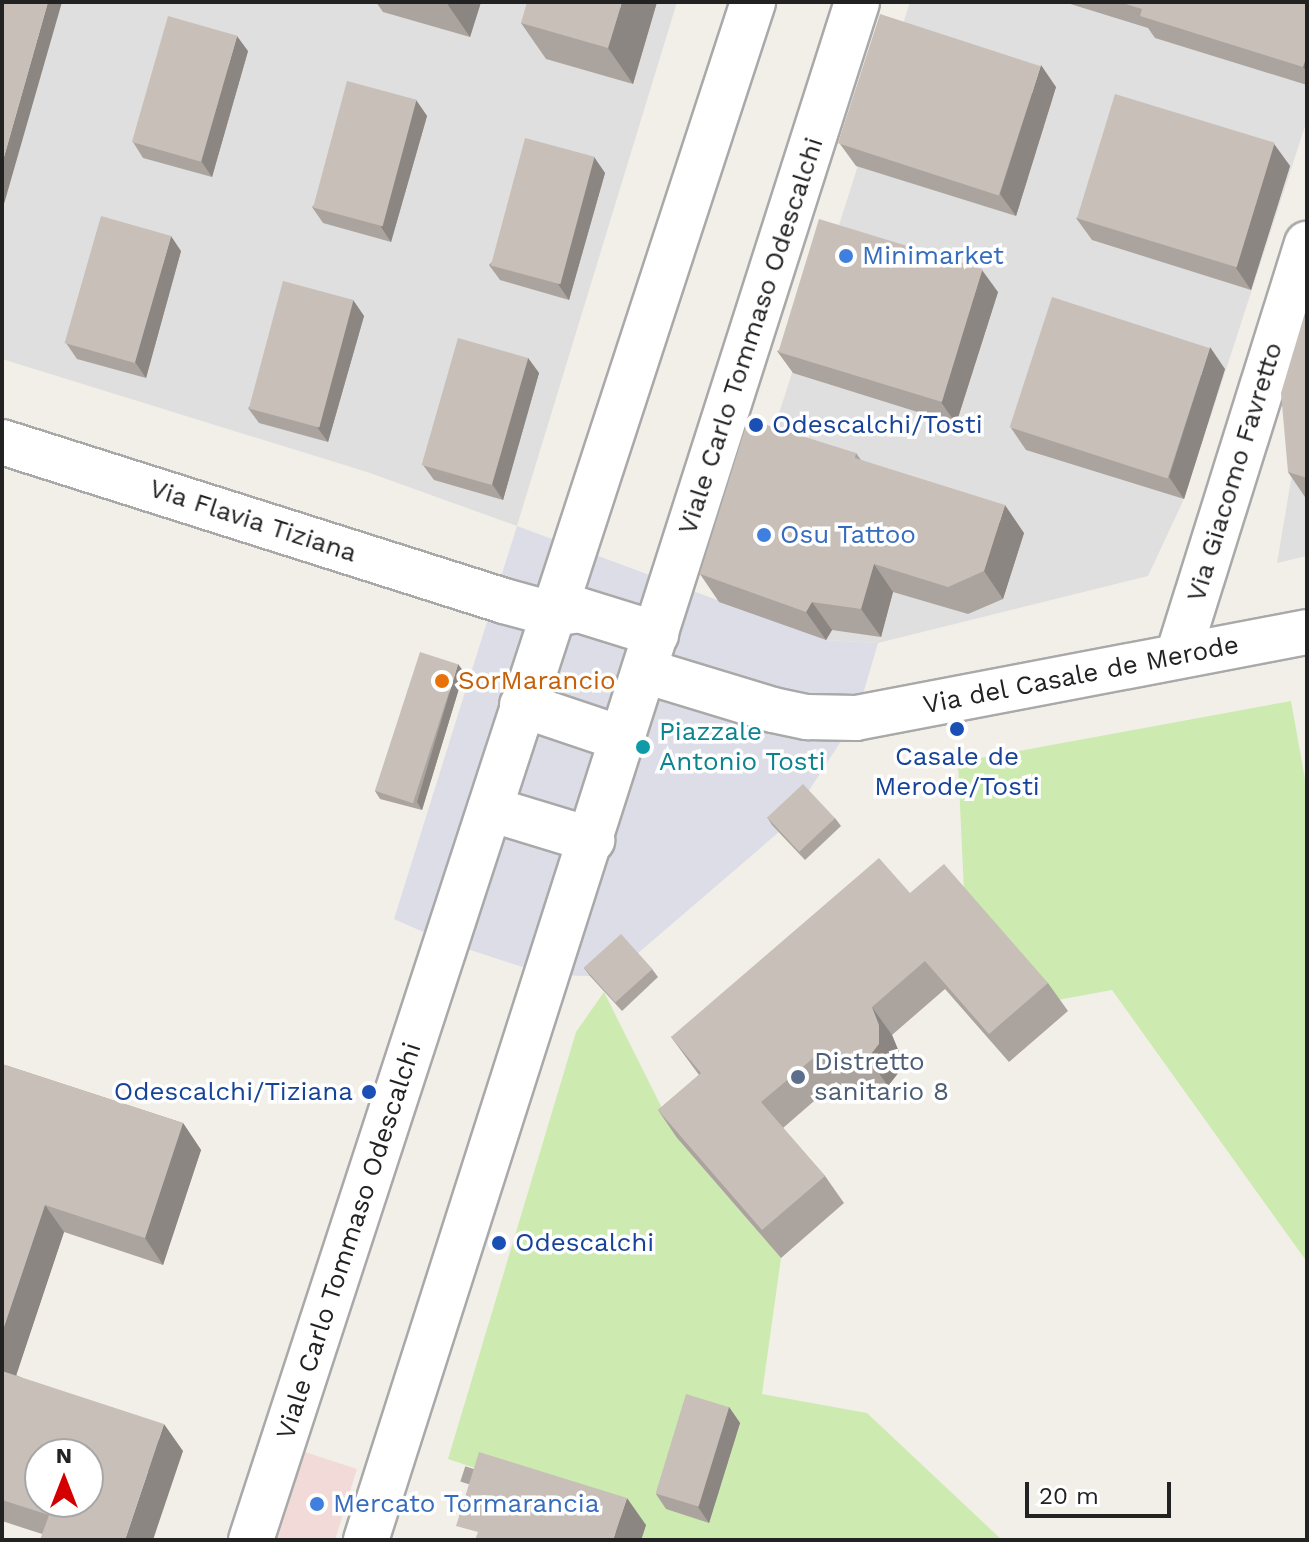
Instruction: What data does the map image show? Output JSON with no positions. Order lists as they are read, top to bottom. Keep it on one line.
{"streets":{"street":["Viale Carlo Tommaso Odescalchi","Via Giacomo Favretto","Via Flavia Tiziana","Via del Casale de Merode"]},"crossings":[["Viale Carlo Tommaso Odescalchi","Via del Casale de Merode"],["Via Giacomo Favretto","Via del Casale de Merode"]],"places":["Minimarket","Odescalchi/Tosti","Osu Tattoo","SorMarancio","Casale de Merode/Tosti","Piazzale Antonio Tosti","Distretto sanitario 8","Odescalchi/Tiziana","Odescalchi","Mercato Tormarancia"],"scale_bar":"20 m","north":"top"}
